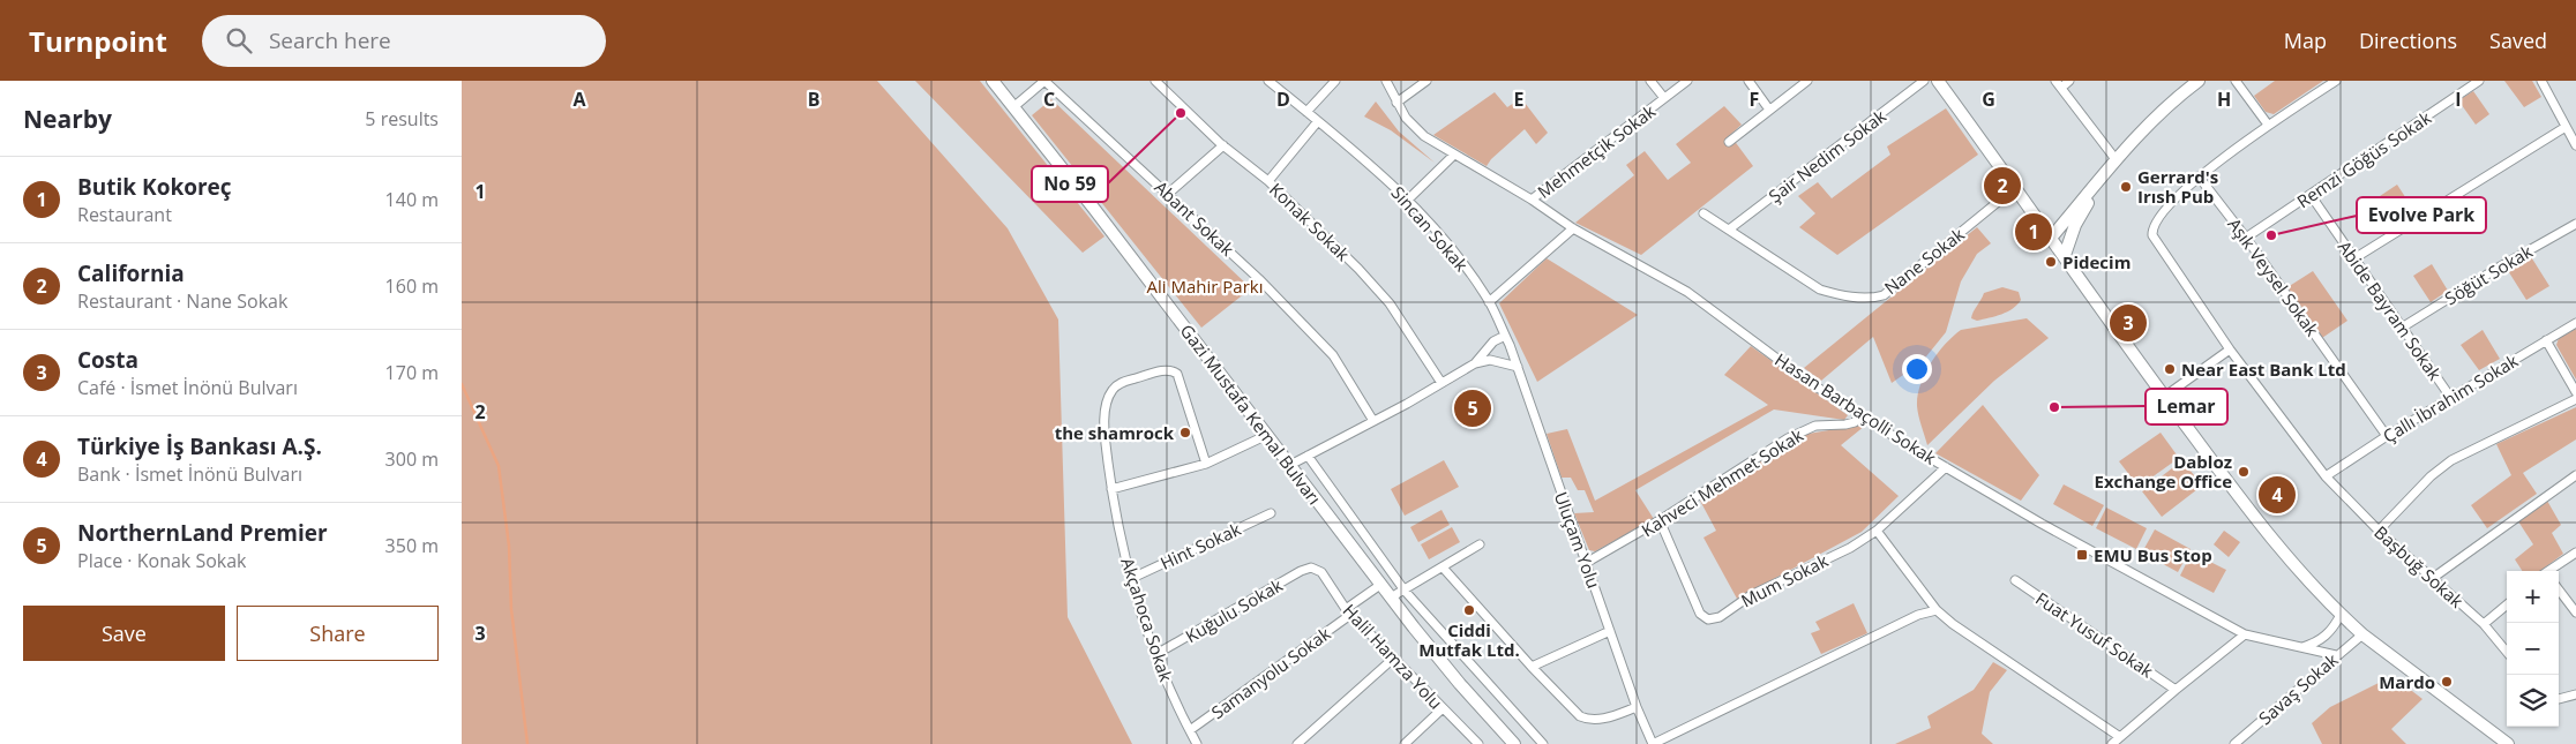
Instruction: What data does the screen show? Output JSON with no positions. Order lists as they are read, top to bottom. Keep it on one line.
{"streets":{"main road":["Gazi Mustafa Kemal Bulvarı"],"street":["Mehmetçik Sokak","Şair Nedim Sokak","Remzi Göğüs Sokak","Abant Sokak","Konak Sokak","Sincan Sokak","Nane Sokak","Söğüt Sokak","Aşık Veysel Sokak","Abide Bayram Sokak","Çallı İbrahim Sokak","Hasan Barbaçolli Sokak","Kahveci Mehmet Sokak","Uluçam Yolu","Hint Sokak","Başbuğ Sokak","Mum Sokak","Kuğulu Sokak","Akçahoca Sokak","Fuat Yusuf Sokak","Halil Hamza Yolu","Samanyolu Sokak","Savaş Sokak"]},"crossings":[["Mehmetçik Sokak","Hasan Barbaçolli Sokak"],["Şair Nedim Sokak","Nane Sokak"],["Remzi Göğüs Sokak","Aşık Veysel Sokak"],["Remzi Göğüs Sokak","Abide Bayram Sokak"],["Sincan Sokak","Uluçam Yolu"],["Söğüt Sokak","Abide Bayram Sokak"],["Aşık Veysel Sokak","Çallı İbrahim Sokak"],["Aşık Veysel Sokak","Başbuğ Sokak"],["Abide Bayram Sokak","Çallı İbrahim Sokak"],["Çallı İbrahim Sokak","Başbuğ Sokak"],["Hasan Barbaçolli Sokak","Kahveci Mehmet Sokak"],["Hasan Barbaçolli Sokak","Mum Sokak"],["Hasan Barbaçolli Sokak","Savaş Sokak"],["Gazi Mustafa Kemal Bulvarı","Samanyolu Sokak"],["Kahveci Mehmet Sokak","Uluçam Yolu"],["Kahveci Mehmet Sokak","Mum Sokak"],["Hint Sokak","Akçahoca Sokak"],["Kuğulu Sokak","Akçahoca Sokak"],["Kuğulu Sokak","Halil Hamza Yolu"],["Akçahoca Sokak","Samanyolu Sokak"],["Halil Hamza Yolu","Samanyolu Sokak"]],"parks":["Ali Mahir Parkı"],"places":{"other":["No 59","Gerrard's Irısh Pub","Evolve Park","Pidecim","Near East Bank Ltd","Lemar","the shamrock","Dabloz Exchange Office","Ciddi Mutfak Ltd.","Mardo"],"transit":["EMU Bus Stop"]},"page":{"header":"Turnpoint","search":"Search here","nav":["Map","Directions","Saved"],"heading":["Nearby","5 results"],"list":[{"mark":"1","name":"Butik Kokoreç","note":"Restaurant","value":"140 m"},{"mark":"2","name":"California","note":"Restaurant · Nane Sokak","value":"160 m"},{"mark":"3","name":"Costa","note":"Café · İsmet İnönü Bulvarı","value":"170 m"},{"mark":"4","name":"Türkiye İş Bankası A.Ş.","note":"Bank · İsmet İnönü Bulvarı","value":"300 m"},{"mark":"5","name":"NorthernLand Premier","note":"Place · Konak Sokak","value":"350 m"}],"pins":["2","1","3","5","4"],"map_buttons":["+","−"],"buttons":["Save","Share"]},"grid":{"columns":["A","B","C","D","E","F","G","H","I"],"rows":["1","2","3"]}}
